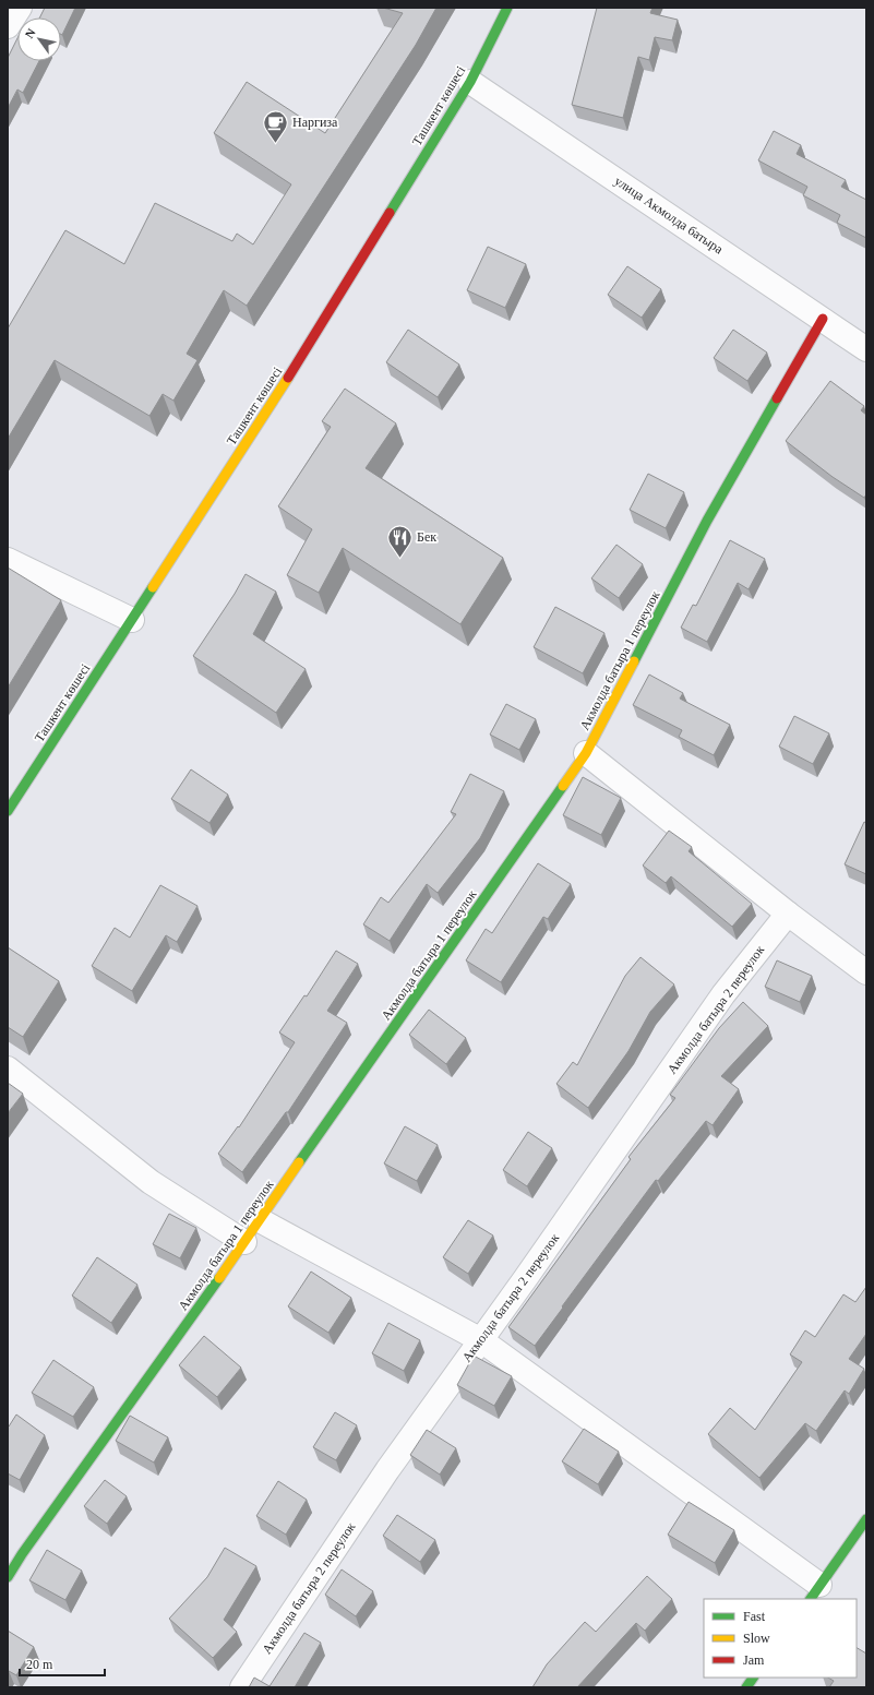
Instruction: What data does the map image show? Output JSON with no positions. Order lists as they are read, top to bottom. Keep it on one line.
{"streets":{"street":["Ташкент көшесі","улица Акмолда батыра","Акмолда батыра 1 переулок","Акмолда батыра 2 переулок"]},"crossings":[["Ташкент көшесі","улица Акмолда батыра"],["улица Акмолда батыра","Акмолда батыра 1 переулок"]],"places":{"cafe":["Наргиза"],"restaurant":["Бек"]},"legend":["Fast","Slow","Jam"],"scale_bar":"20 m","north":"top left"}
